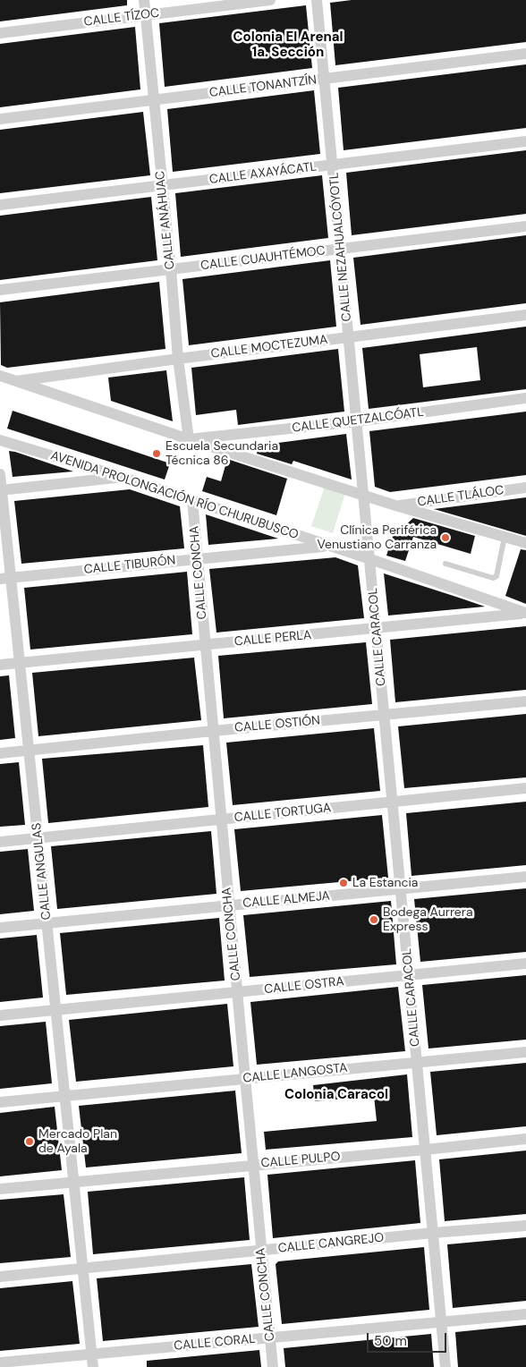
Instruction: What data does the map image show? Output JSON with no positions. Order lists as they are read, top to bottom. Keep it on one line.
{"streets":{"street":["CALLE TÍZOC","CALLE TONANTZÍN","CALLE AXAYÁCATL","CALLE ANÁHUAC","CALLE NEZAHUALCÓYOTL","CALLE CUAUHTÉMOC","CALLE MOCTEZUMA","CALLE QUETZALCÓATL","AVENIDA PROLONGACIÓN RÍO CHURUBUSCO","CALLE TLÁLOC","CALLE TIBURÓN","CALLE CONCHA","CALLE CARACOL","CALLE PERLA","CALLE OSTIÓN","CALLE TORTUGA","CALLE ANGULAS","CALLE ALMEJA","CALLE OSTRA","CALLE LANGOSTA","CALLE PULPO","CALLE CANGREJO","CALLE CORAL"]},"crossings":[["CALLE TÍZOC","CALLE ANÁHUAC"],["CALLE TONANTZÍN","CALLE ANÁHUAC"],["CALLE TONANTZÍN","CALLE NEZAHUALCÓYOTL"],["CALLE AXAYÁCATL","CALLE ANÁHUAC"],["CALLE AXAYÁCATL","CALLE NEZAHUALCÓYOTL"],["CALLE ANÁHUAC","CALLE CUAUHTÉMOC"],["CALLE ANÁHUAC","CALLE MOCTEZUMA"],["CALLE ANÁHUAC","CALLE QUETZALCÓATL"],["CALLE NEZAHUALCÓYOTL","CALLE CUAUHTÉMOC"],["CALLE NEZAHUALCÓYOTL","CALLE MOCTEZUMA"],["CALLE NEZAHUALCÓYOTL","CALLE QUETZALCÓATL"],["CALLE NEZAHUALCÓYOTL","CALLE CARACOL"],["AVENIDA PROLONGACIÓN RÍO CHURUBUSCO","CALLE TIBURÓN"],["AVENIDA PROLONGACIÓN RÍO CHURUBUSCO","CALLE CONCHA"],["AVENIDA PROLONGACIÓN RÍO CHURUBUSCO","CALLE CARACOL"],["AVENIDA PROLONGACIÓN RÍO CHURUBUSCO","CALLE PERLA"],["CALLE TIBURÓN","CALLE CONCHA"],["CALLE TIBURÓN","CALLE ANGULAS"],["CALLE CONCHA","CALLE PERLA"],["CALLE CONCHA","CALLE OSTIÓN"],["CALLE CONCHA","CALLE TORTUGA"],["CALLE CONCHA","CALLE ALMEJA"],["CALLE CONCHA","CALLE OSTRA"],["CALLE CONCHA","CALLE LANGOSTA"],["CALLE CONCHA","CALLE PULPO"],["CALLE CONCHA","CALLE CANGREJO"],["CALLE CONCHA","CALLE CORAL"],["CALLE CARACOL","CALLE PERLA"],["CALLE CARACOL","CALLE OSTIÓN"],["CALLE CARACOL","CALLE TORTUGA"],["CALLE CARACOL","CALLE ALMEJA"],["CALLE CARACOL","CALLE OSTRA"],["CALLE CARACOL","CALLE LANGOSTA"],["CALLE CARACOL","CALLE PULPO"],["CALLE CARACOL","CALLE CANGREJO"],["CALLE CARACOL","CALLE CORAL"],["CALLE PERLA","CALLE ANGULAS"],["CALLE OSTIÓN","CALLE ANGULAS"],["CALLE TORTUGA","CALLE ANGULAS"],["CALLE ANGULAS","CALLE ALMEJA"],["CALLE ANGULAS","CALLE OSTRA"],["CALLE ANGULAS","CALLE LANGOSTA"],["CALLE ANGULAS","CALLE PULPO"],["CALLE ANGULAS","CALLE CANGREJO"],["CALLE ANGULAS","CALLE CORAL"]],"districts":["Colonia El Arenal 1a. Sección","Colonia Caracol"],"places":["Escuela Secundaria Técnica 86","Clínica Periférica Venustiano Carranza","La Estancia","Bodega Aurrera Express","Mercado Plan de Ayala"],"scale_bar":"50 m"}
